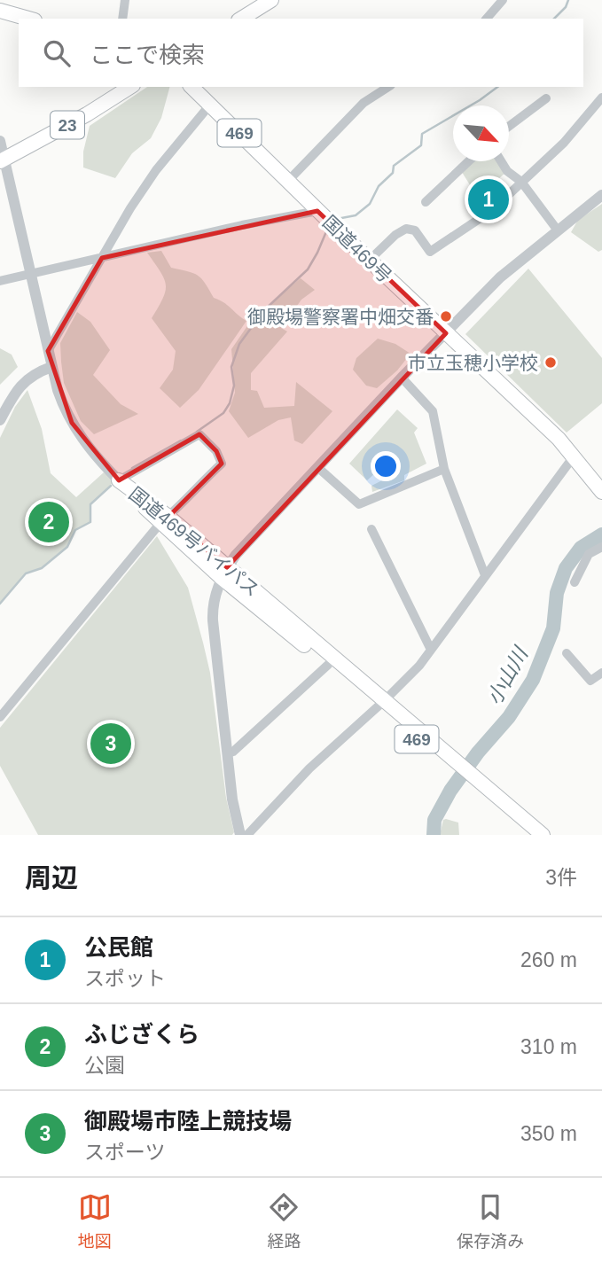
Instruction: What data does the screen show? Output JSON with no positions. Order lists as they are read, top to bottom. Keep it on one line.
{"streets":{"main road":["23","469","国道469号","国道469号バイパス"]},"water":["小山川"],"places":["御殿場警察署中畑交番","市立玉穂小学校"],"north":"bottom right","page":{"search":"ここで検索","pins":["1","2","3"],"heading":["周辺","3件"],"list":[{"mark":"1","name":"公民館","note":"スポット","value":"260 m"},{"mark":"2","name":"ふじざくら","note":"公園","value":"310 m"},{"mark":"3","name":"御殿場市陸上競技場","note":"スポーツ","value":"350 m"}],"nav":["地図","経路","保存済み"]}}
